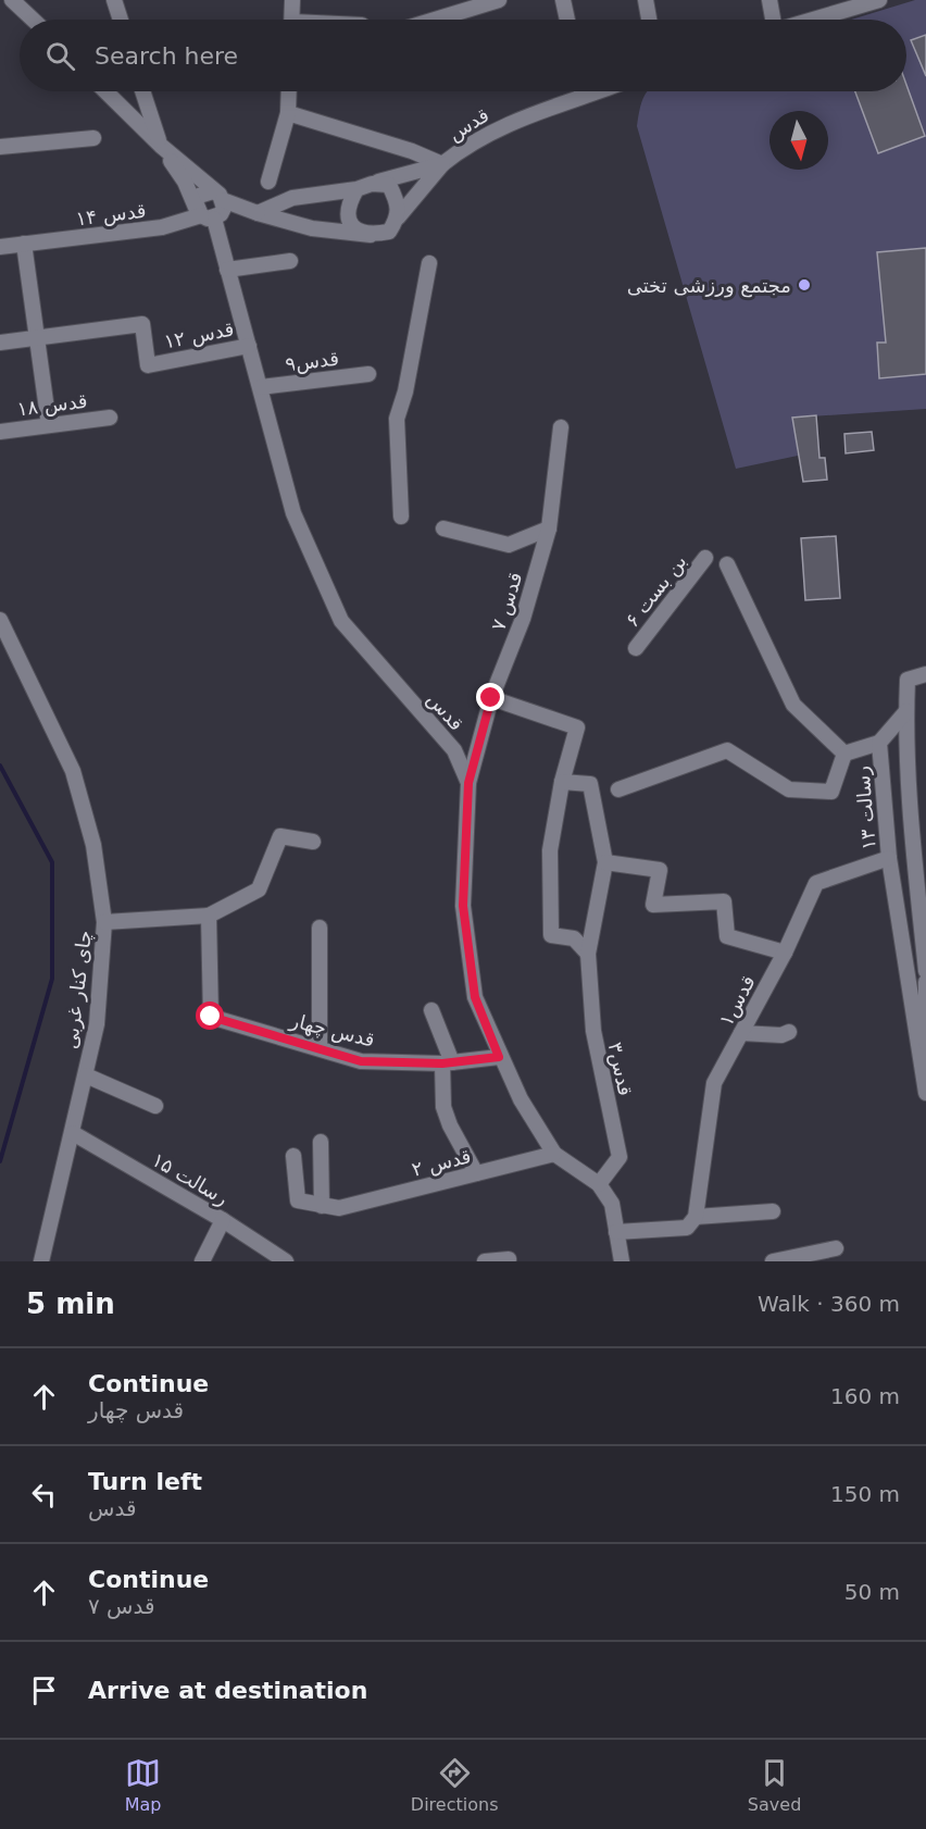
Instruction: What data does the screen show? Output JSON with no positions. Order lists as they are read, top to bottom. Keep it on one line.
{"streets":{"street":["قدس","قدس ۱۴","قدس ۱۲","قدس۹","قدس ۱۸","بن بست ۶","قدس ۷","رسالت ۱۳","چای کنار غربی","قدس۱","قدس چهار","قدس۳","قدس ۲","رسالت ۱۵"]},"crossings":[["قدس","قدس ۱۴"],["قدس","قدس ۱۲"],["قدس","قدس۹"],["قدس","قدس ۷"],["قدس","قدس چهار"],["قدس","قدس۳"],["قدس","قدس ۲"],["رسالت ۱۳","قدس۱"],["چای کنار غربی","رسالت ۱۵"]],"places":["مجتمع ورزشی تختی"],"north":"bottom","page":{"search":"Search here","heading":["5 min","Walk · 360 m"],"list":[["Continue","قدس چهار","160 m"],["Turn left","قدس","150 m"],["Continue","قدس ۷","50 m"],"Arrive at destination"],"nav":["Map","Directions","Saved"]}}
